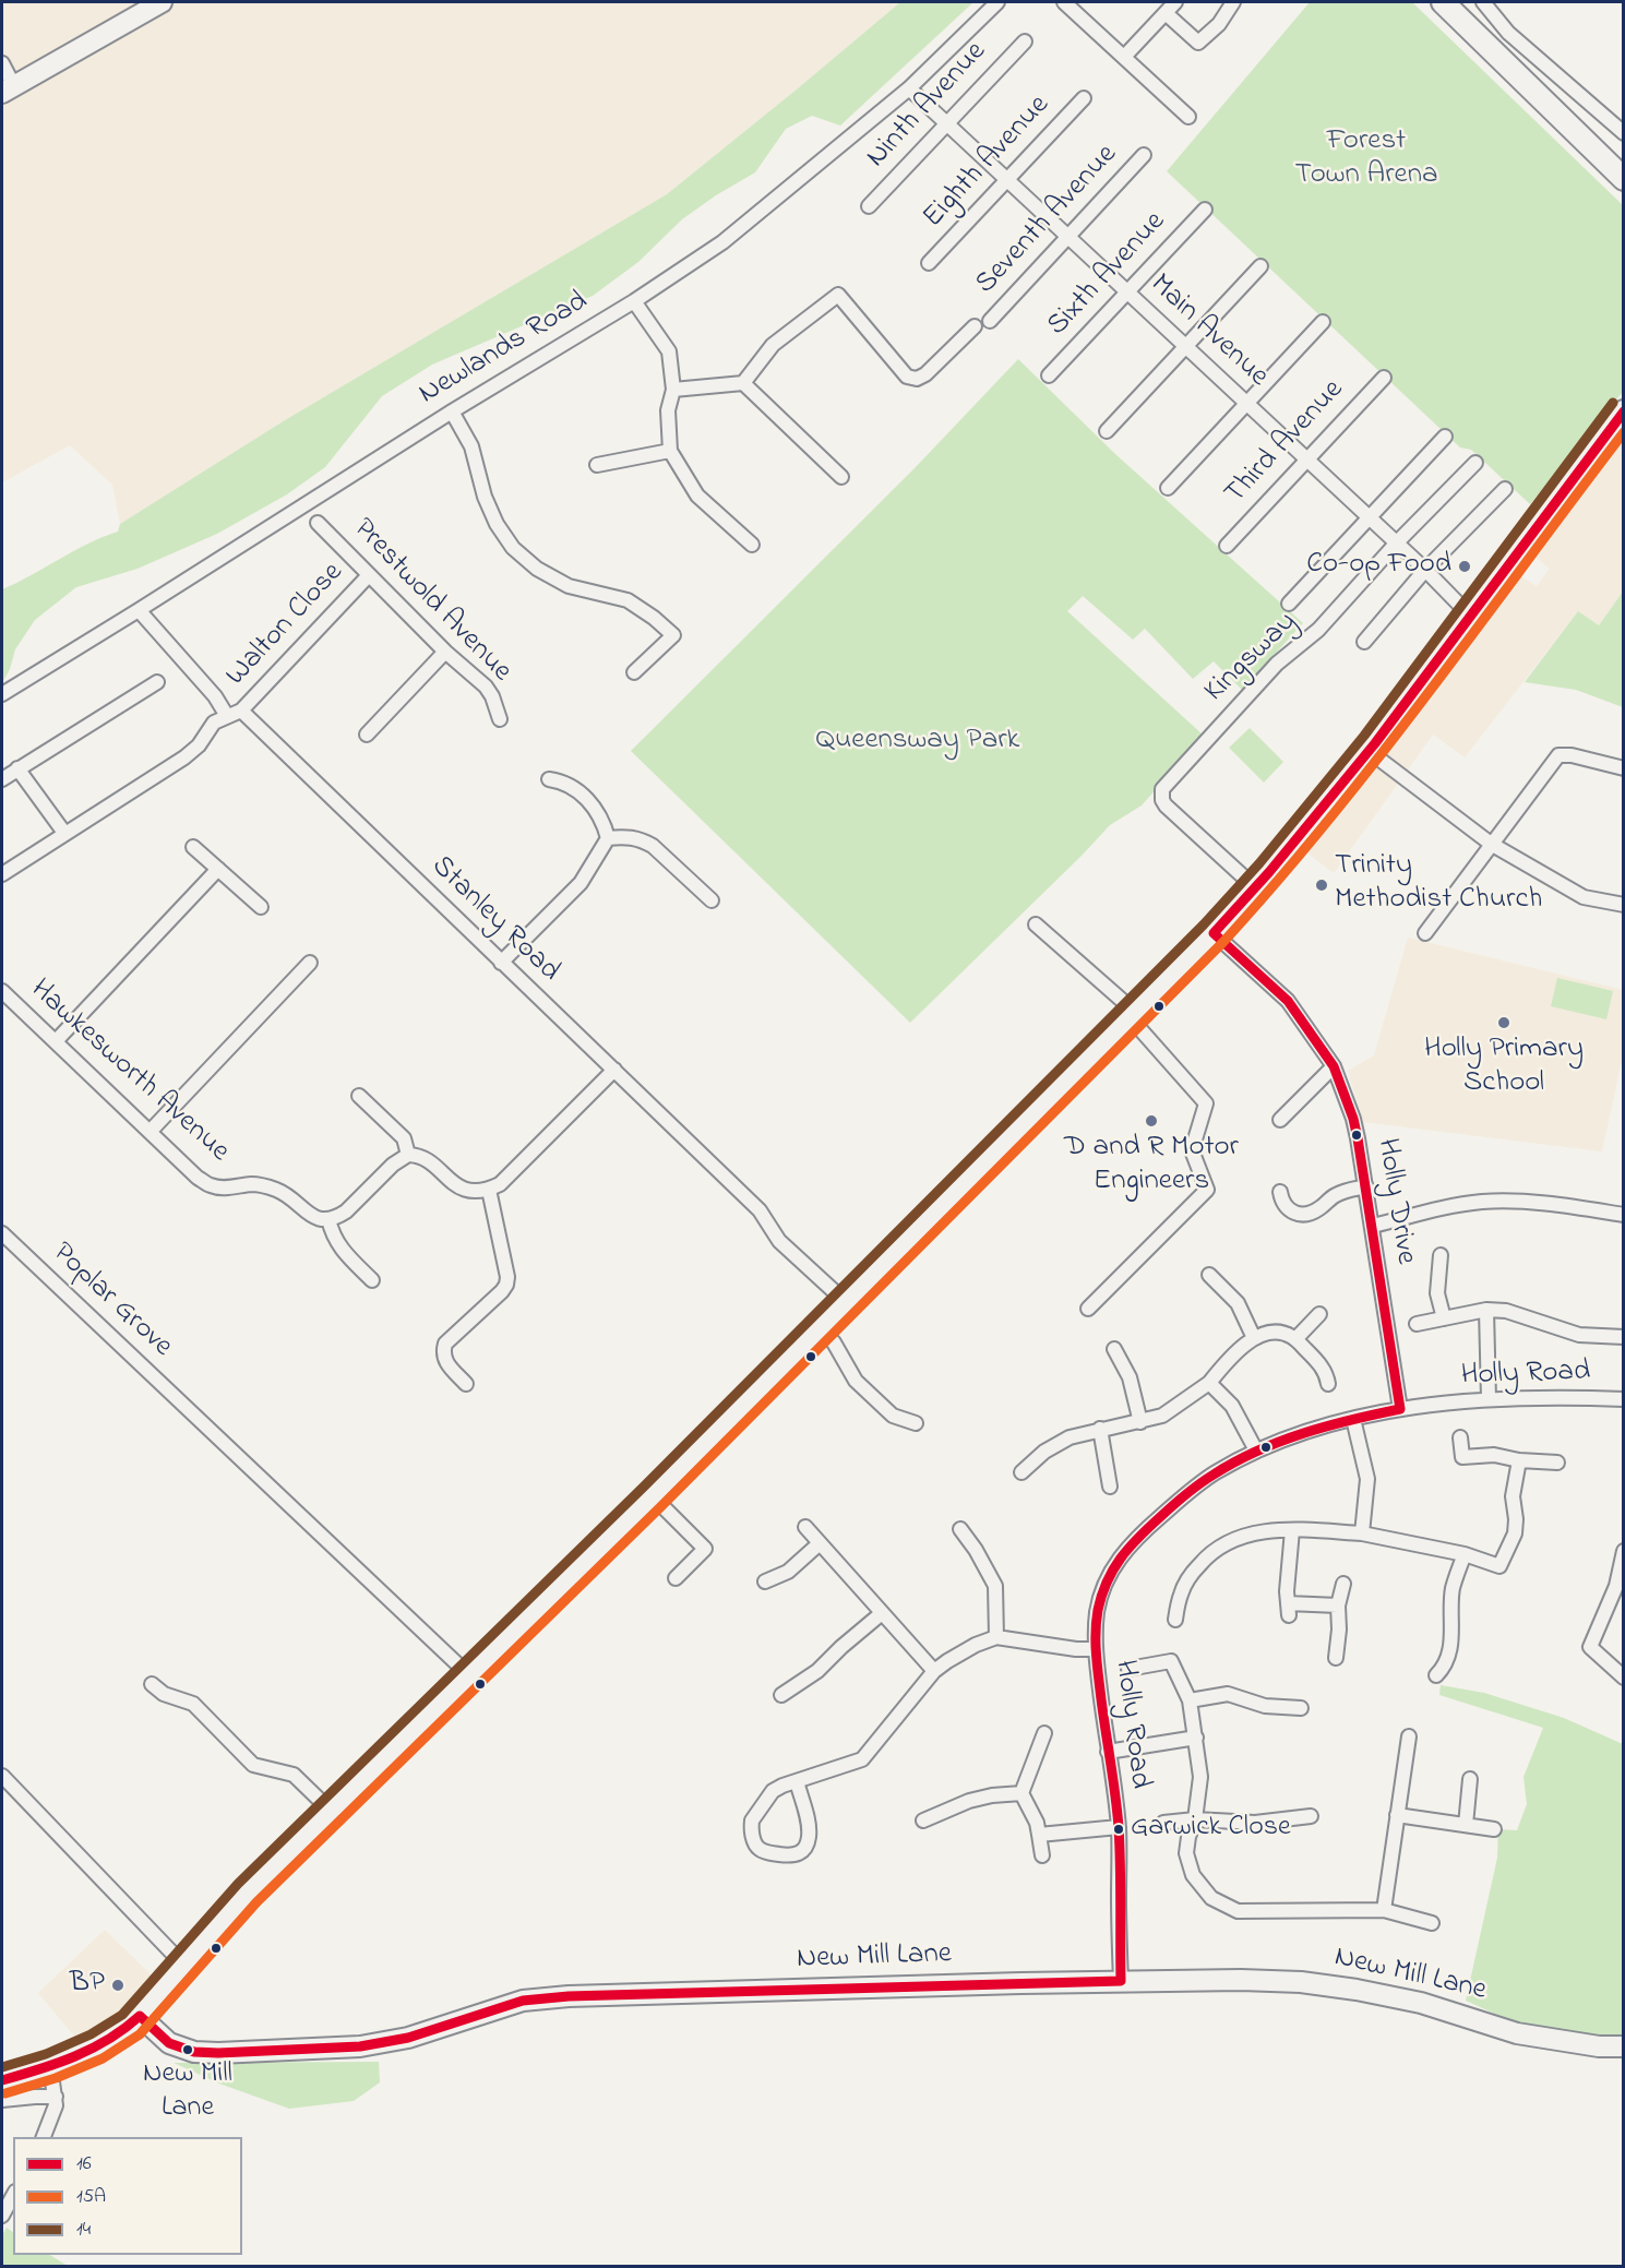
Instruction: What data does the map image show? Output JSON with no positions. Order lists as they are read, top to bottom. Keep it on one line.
{"streets":{"main road":["New Mill Lane"],"street":["Ninth Avenue","Eighth Avenue","Seventh Avenue","Sixth Avenue","Main Avenue","Newlands Road","Third Avenue","Prestwold Avenue","Walton Close","Kingsway","Stanley Road","Hawkesworth Avenue","Holly Drive","Poplar Grove","Holly Road"]},"crossings":[["Ninth Avenue","Main Avenue"],["Eighth Avenue","Main Avenue"],["Seventh Avenue","Main Avenue"],["Sixth Avenue","Main Avenue"],["Main Avenue","Newlands Road"],["Main Avenue","Third Avenue"],["Main Avenue","Kingsway"],["Prestwold Avenue","Walton Close"],["Walton Close","Stanley Road"],["Holly Drive","Holly Road"],["Holly Road","New Mill Lane"]],"parks":["Forest Town Arena","Queensway Park"],"places":["Co-op Food","Trinity Methodist Church","Holly Primary School","D and R Motor Engineers","Garwick Close","BP","New Mill Lane"],"lines":["transit line 14","transit line 16","transit line 15A"],"legend":["16","15A","14"]}
